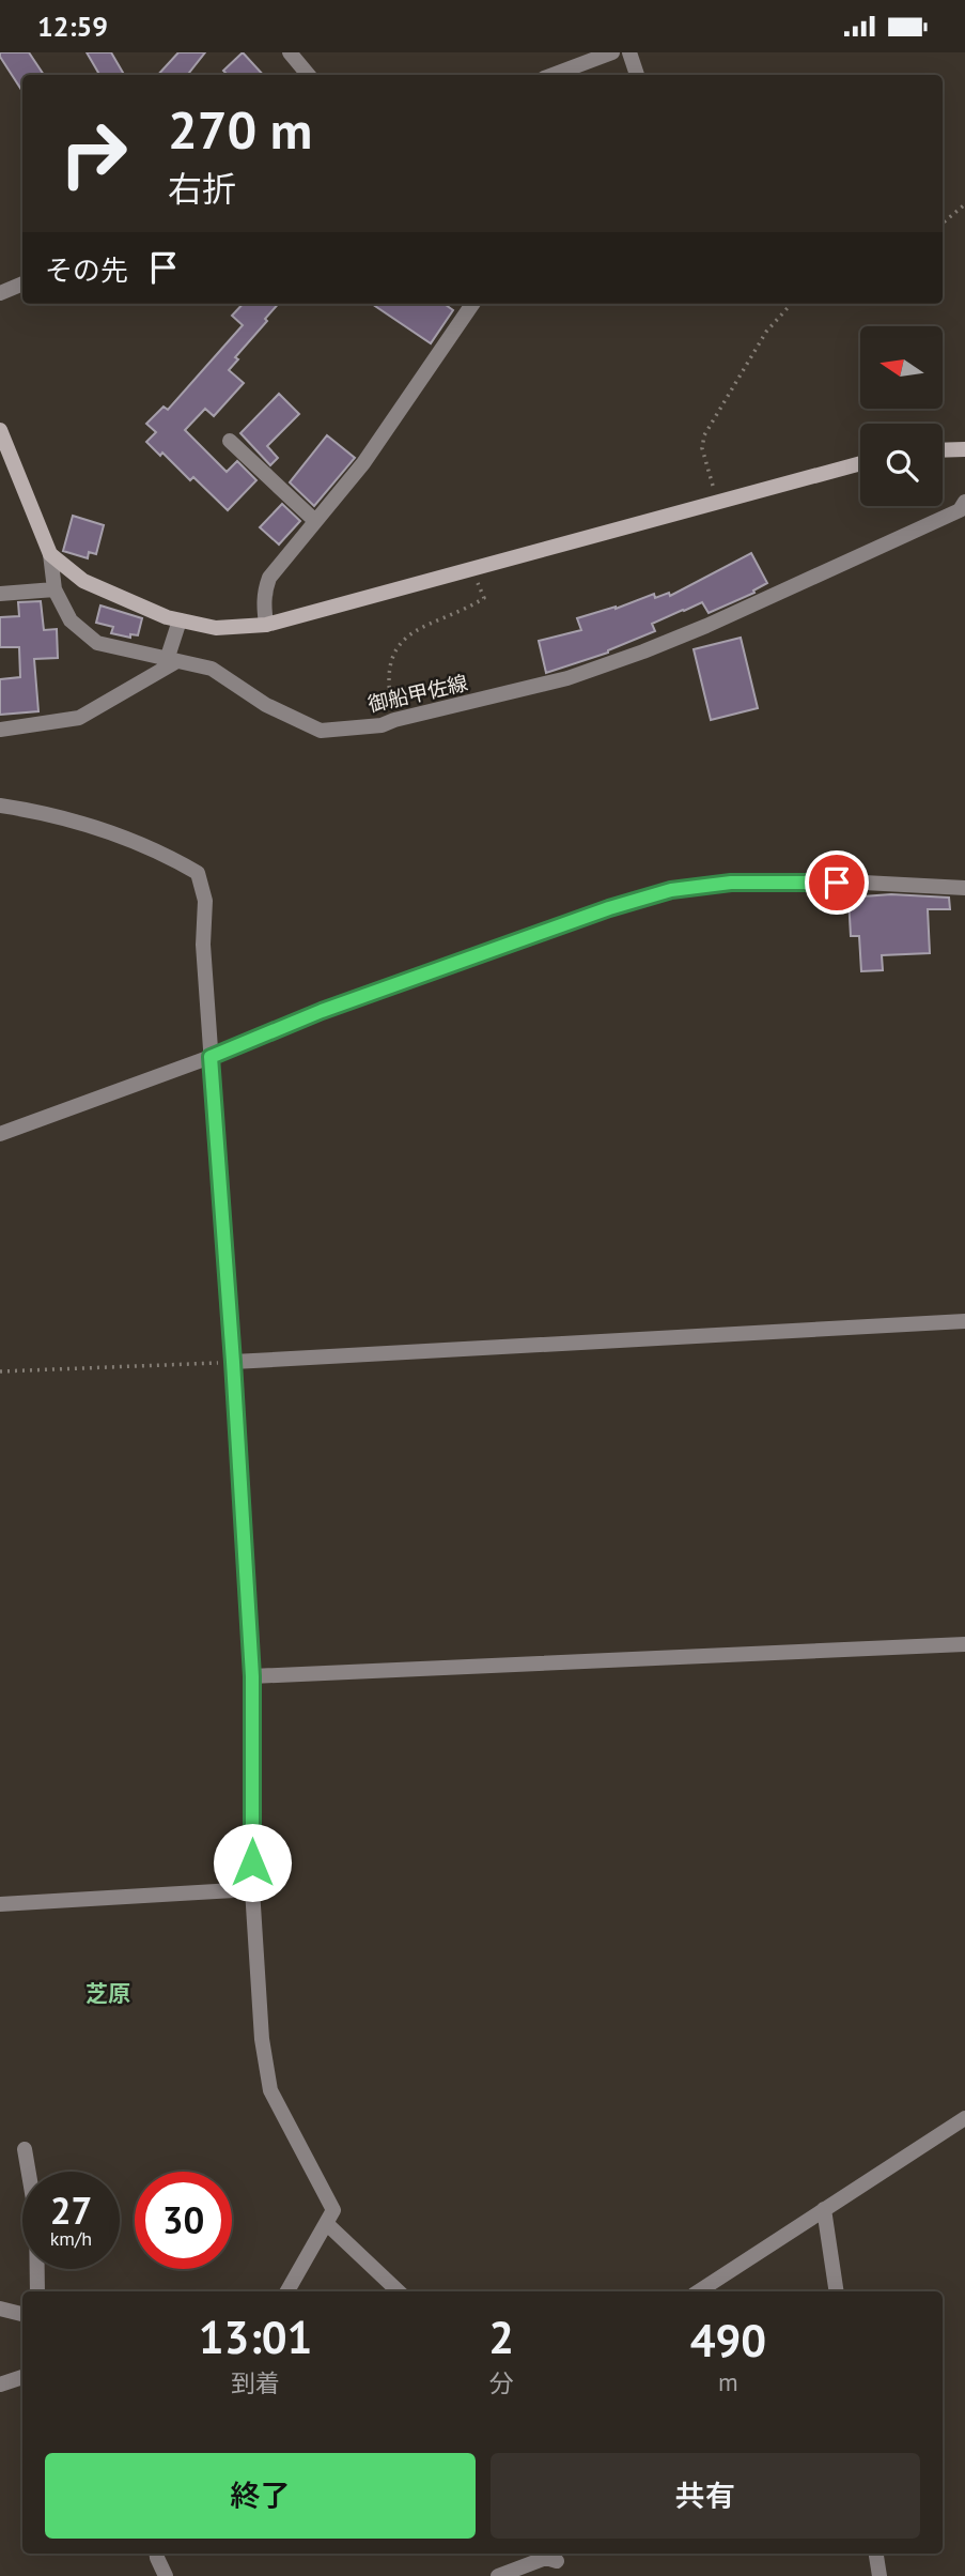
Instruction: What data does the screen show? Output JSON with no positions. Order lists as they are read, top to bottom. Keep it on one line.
{"streets":{"main road":["御船甲佐線"]},"districts":["芝原"],"north":"left","page":{"status":"12:59","turn":["270 m","右折"],"then":"その先","speed":"27 km/h","limit":"30","eta":["13:01","到着","2","分","490","m"],"buttons":["終了","共有"]}}
